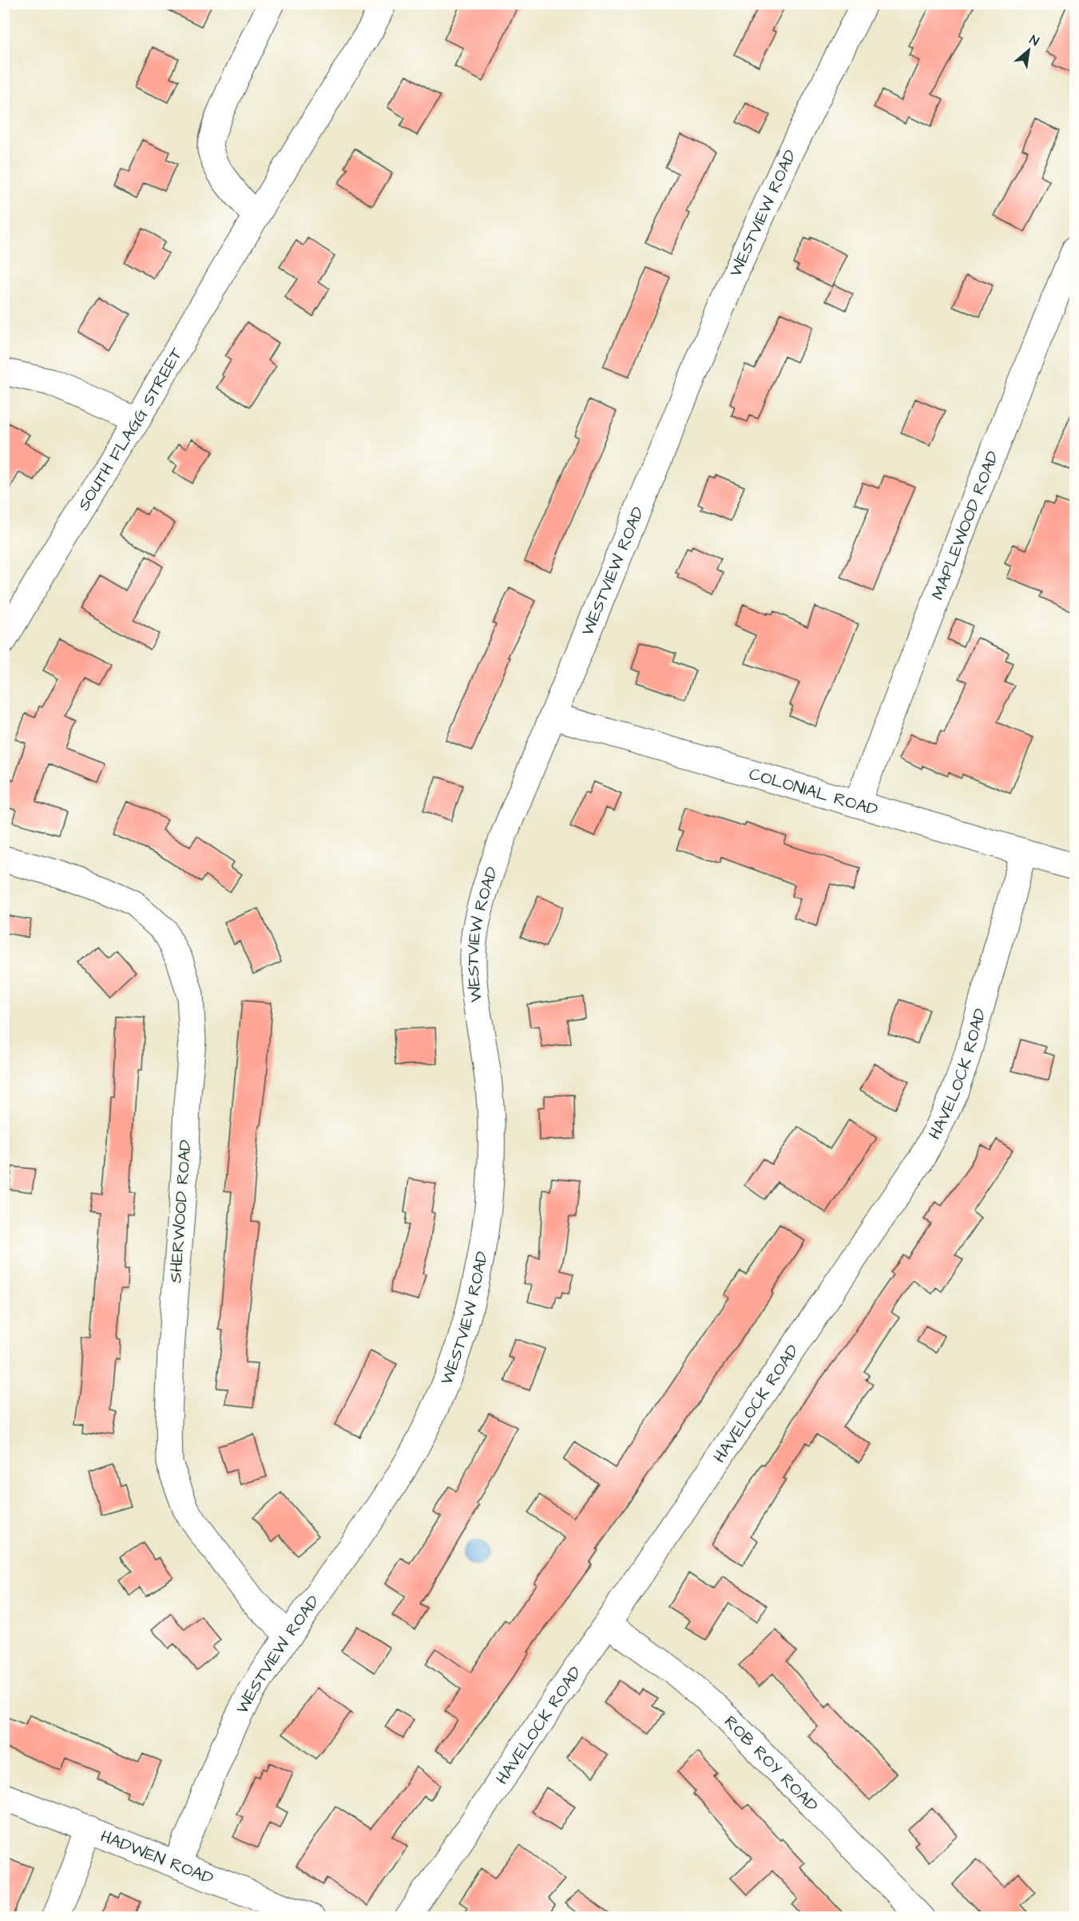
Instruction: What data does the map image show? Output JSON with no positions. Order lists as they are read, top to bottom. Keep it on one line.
{"streets":{"street":["WESTVIEW ROAD","SOUTH FLAGG STREET","MAPLEWOOD ROAD","COLONIAL ROAD","HAVELOCK ROAD","SHERWOOD ROAD","ROB ROY ROAD","HADWEN ROAD"]},"crossings":[["WESTVIEW ROAD","COLONIAL ROAD"],["WESTVIEW ROAD","SHERWOOD ROAD"],["WESTVIEW ROAD","HADWEN ROAD"],["MAPLEWOOD ROAD","COLONIAL ROAD"],["COLONIAL ROAD","HAVELOCK ROAD"],["HAVELOCK ROAD","ROB ROY ROAD"]],"north":"top right"}
